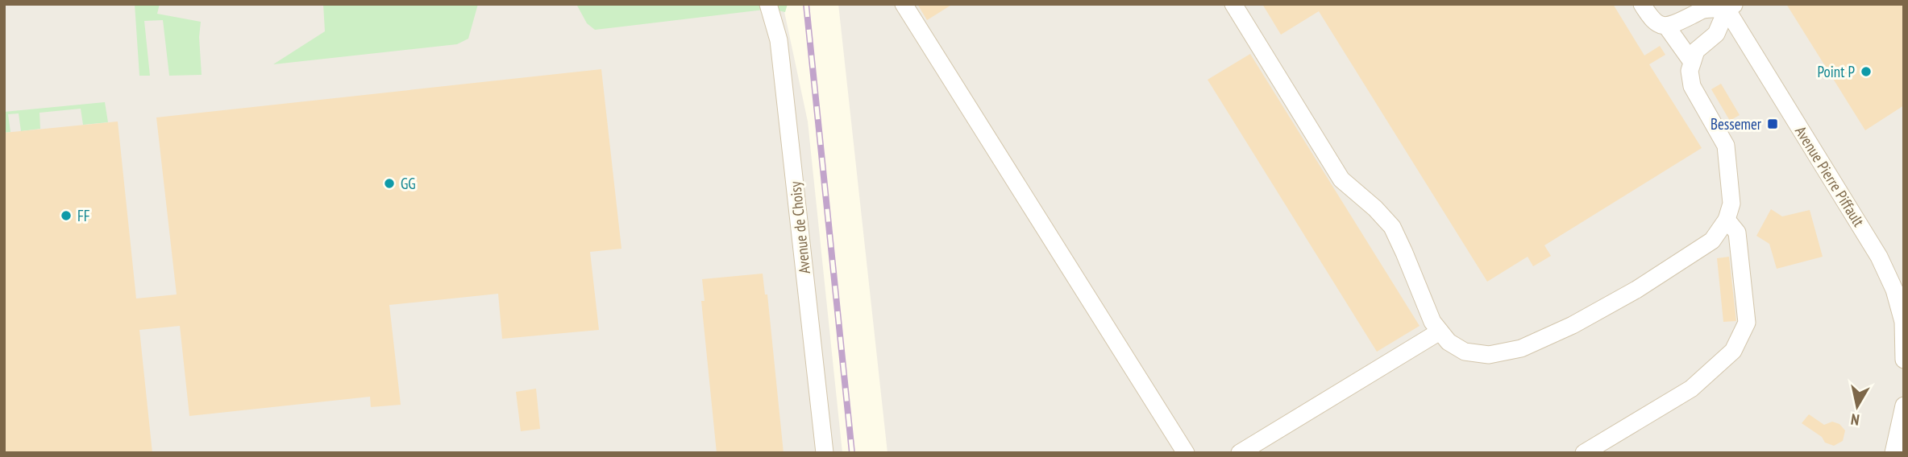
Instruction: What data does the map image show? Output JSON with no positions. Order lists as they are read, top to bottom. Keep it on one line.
{"streets":{"street":["Avenue Pierre Piffault","Avenue de Choisy"]},"places":{"other":["Point P","GG","FF"],"transit":["Bessemer"]},"north":"bottom"}
